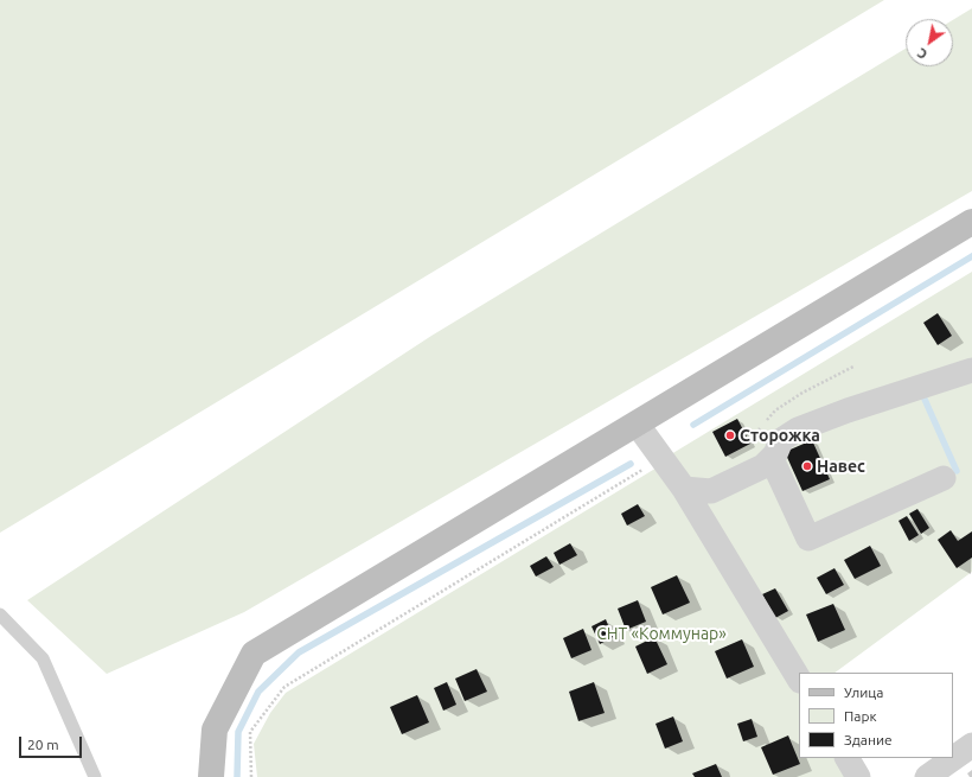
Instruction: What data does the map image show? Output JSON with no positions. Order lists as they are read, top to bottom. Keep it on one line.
{"parks":["СНТ «Коммунар»"],"places":["Сторожка","Навес"],"legend":["Улица","Парк","Здание"],"scale_bar":"20 m","north":"bottom left"}
